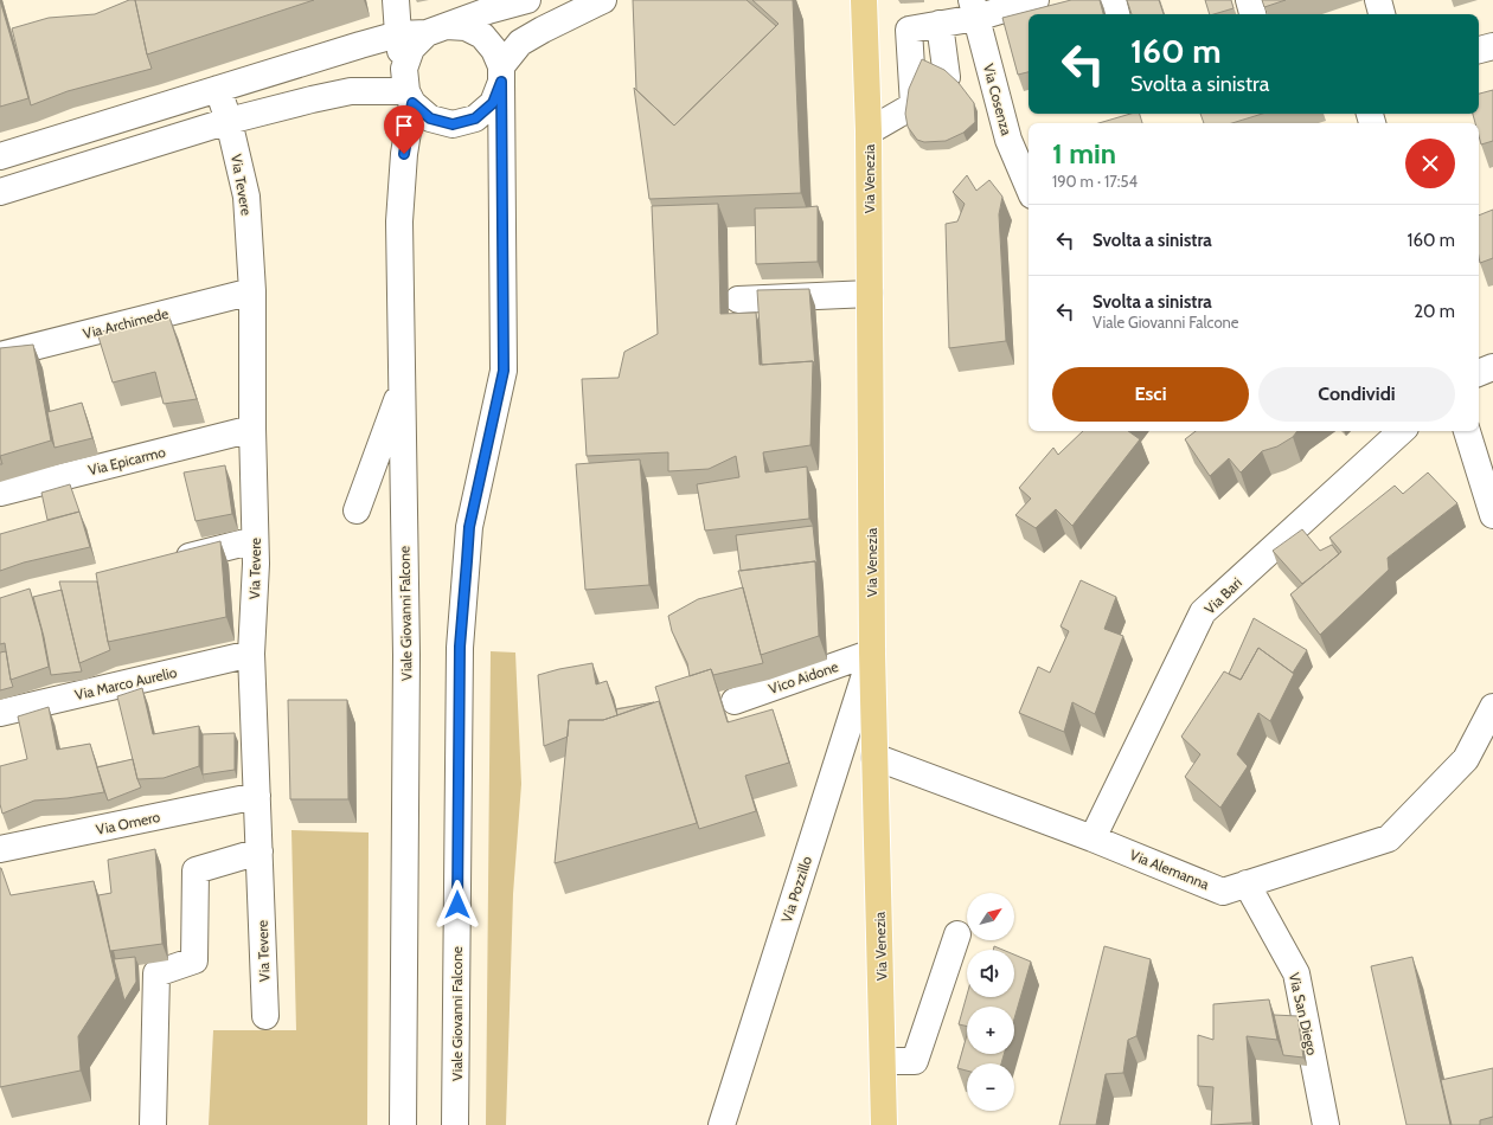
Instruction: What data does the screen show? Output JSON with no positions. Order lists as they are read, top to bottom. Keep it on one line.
{"streets":{"main road":["Via Venezia"],"street":["Via Cosenza","Via Tevere","Via Archimede","Via Epicarmo","Via Bari","Viale Giovanni Falcone","Vico Aidone","Via Marco Aurelio","Via Omero","Via Alemanna","Via Pozzillo","Via San Diego"]},"crossings":[["Via Venezia","Vico Aidone"],["Via Venezia","Via Alemanna"],["Via Venezia","Via Pozzillo"],["Via Tevere","Via Archimede"],["Via Tevere","Via Epicarmo"],["Via Tevere","Via Marco Aurelio"],["Via Tevere","Via Omero"],["Via Bari","Via Alemanna"],["Vico Aidone","Via Pozzillo"],["Via Alemanna","Via San Diego"]],"north":"top right","page":{"turn":["160 m","Svolta a sinistra"],"heading":["1 min","190 m · 17:54"],"list":[{"name":"Svolta a sinistra","value":"160 m"},{"name":"Svolta a sinistra","note":"Viale Giovanni Falcone","value":"20 m"}],"buttons":["Esci","Condividi"],"map_buttons":["+","−"]}}
